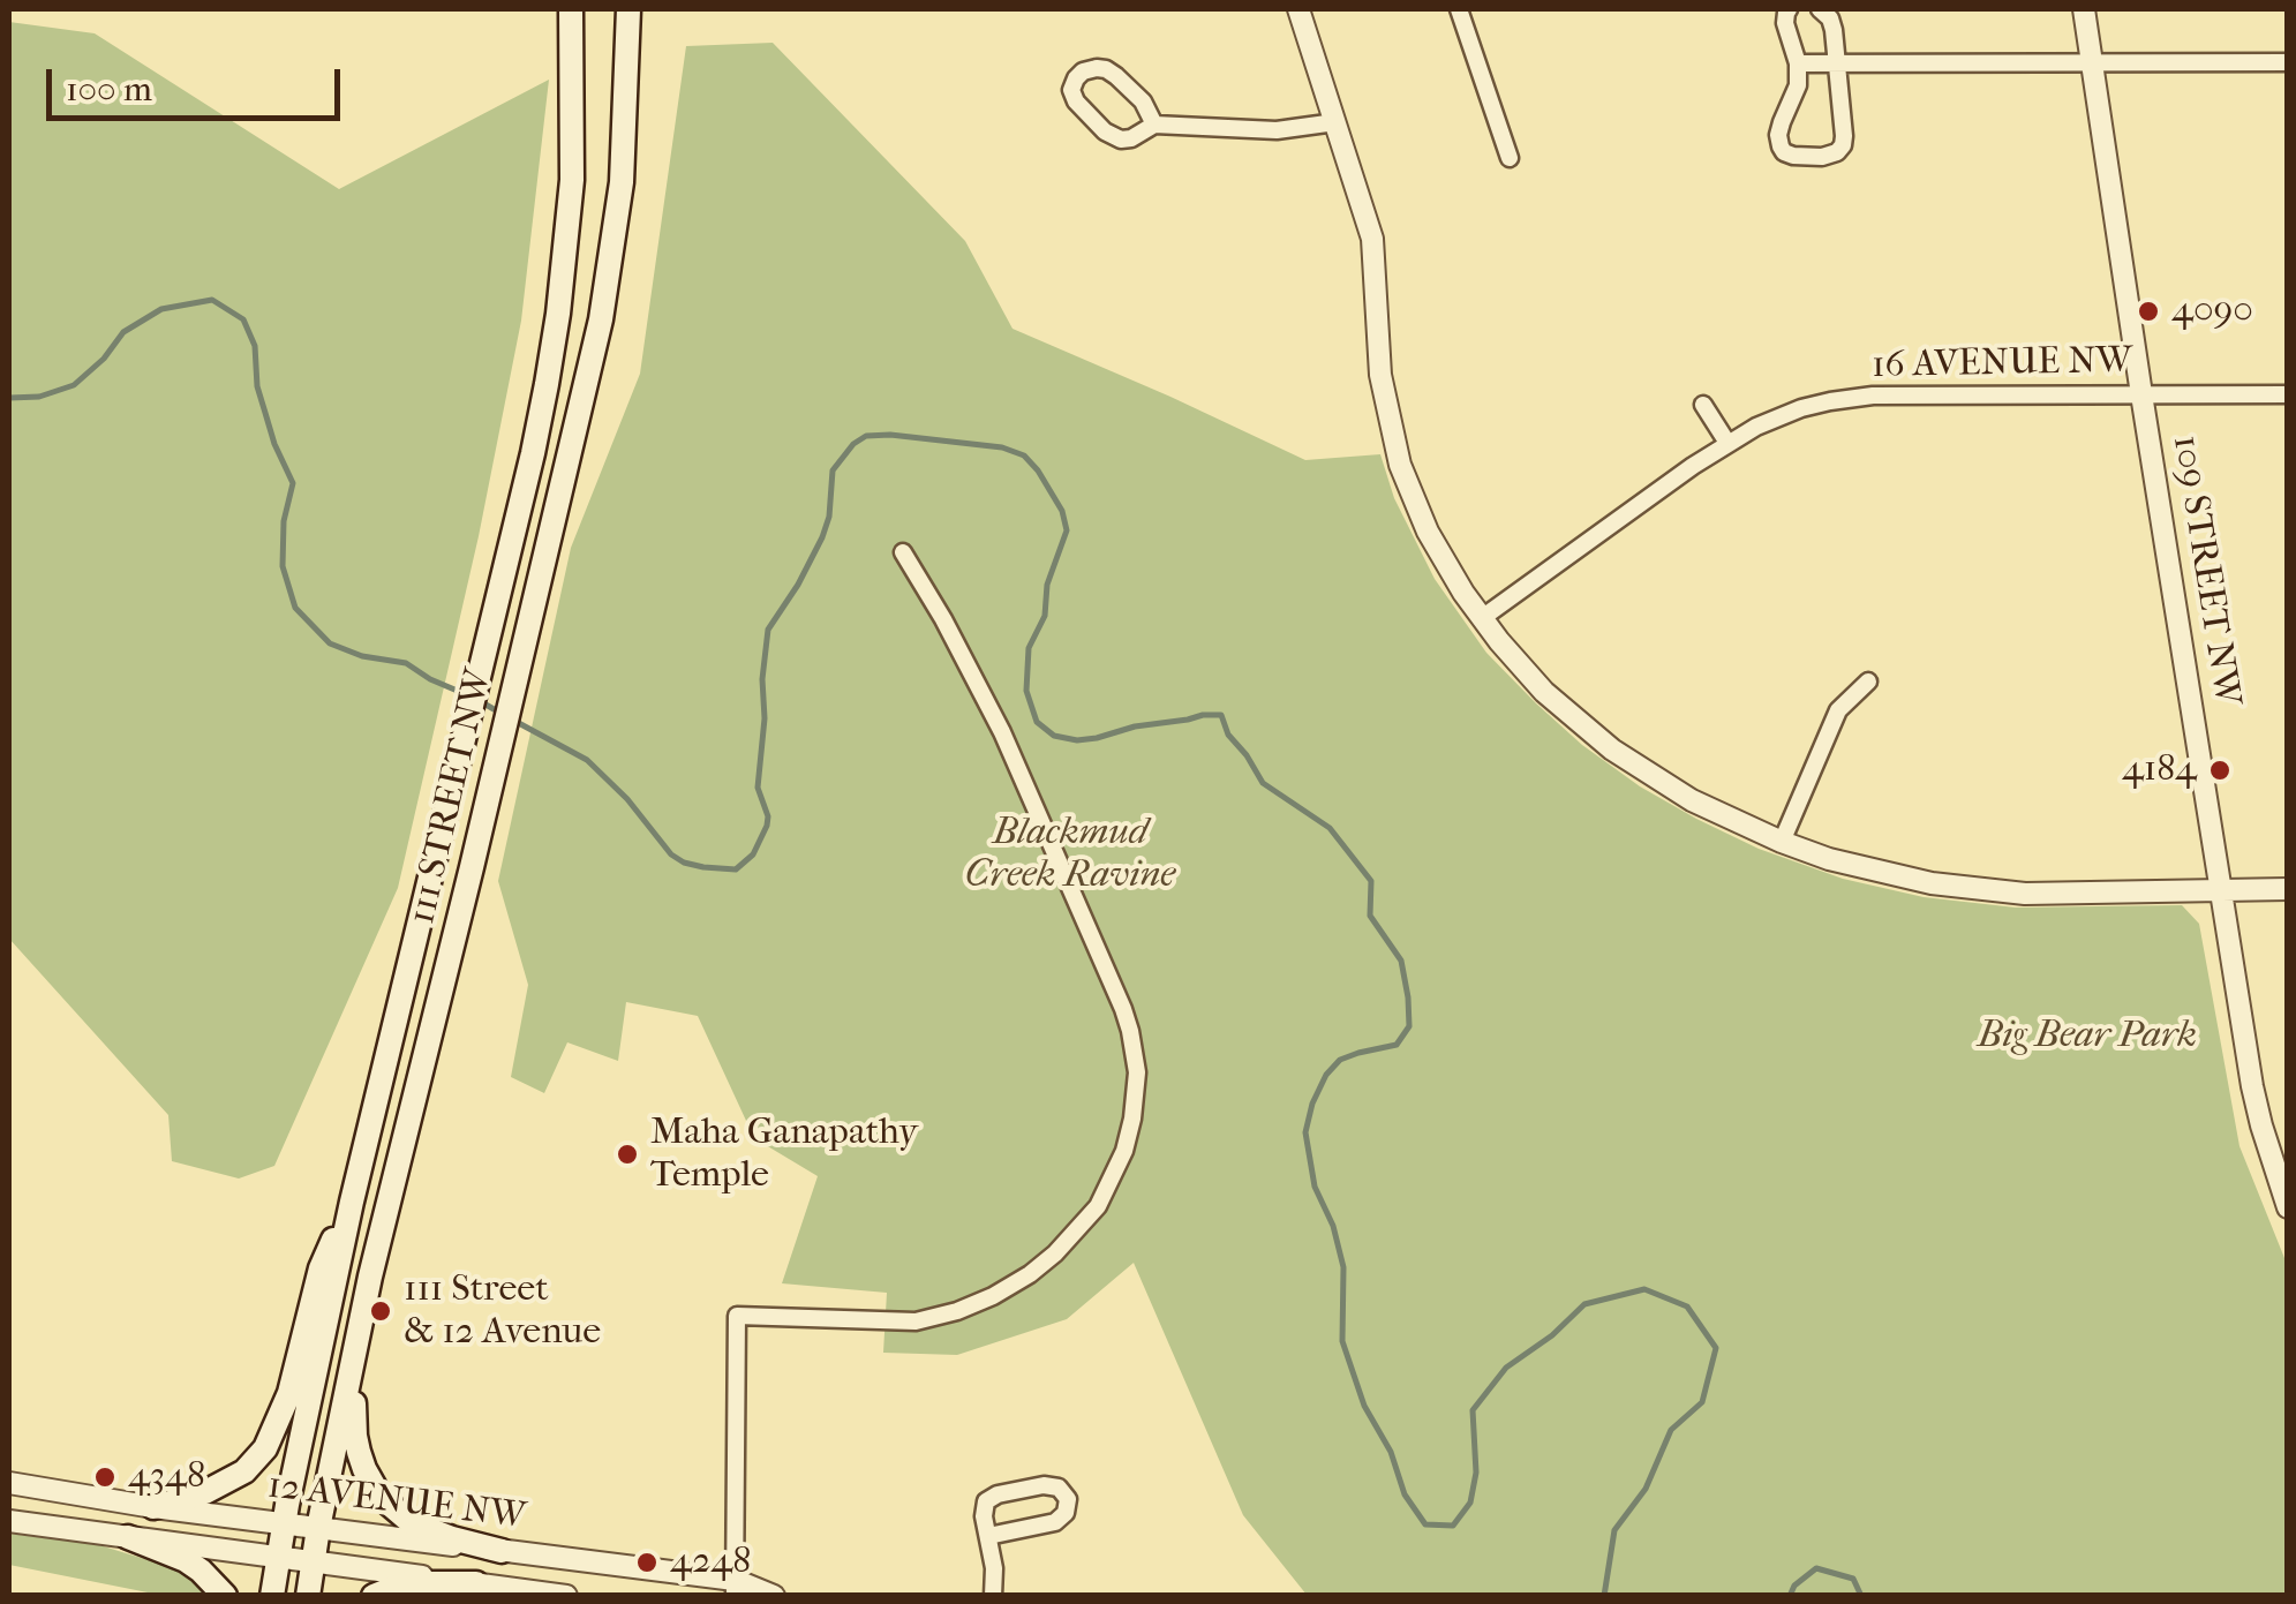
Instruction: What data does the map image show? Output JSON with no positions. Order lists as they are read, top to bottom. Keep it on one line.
{"streets":{"main road":["111 STREET NW"],"street":["16 AVENUE NW","109 STREET NW","12 AVENUE NW"]},"crossings":[["16 AVENUE NW","109 STREET NW"],["111 STREET NW","12 AVENUE NW"]],"parks":["Blackmud Creek Ravine","Big Bear Park"],"places":["4090","4184","Maha Ganapathy Temple","111 Street & 12 Avenue","4348","4248"],"scale_bar":"100 m"}
